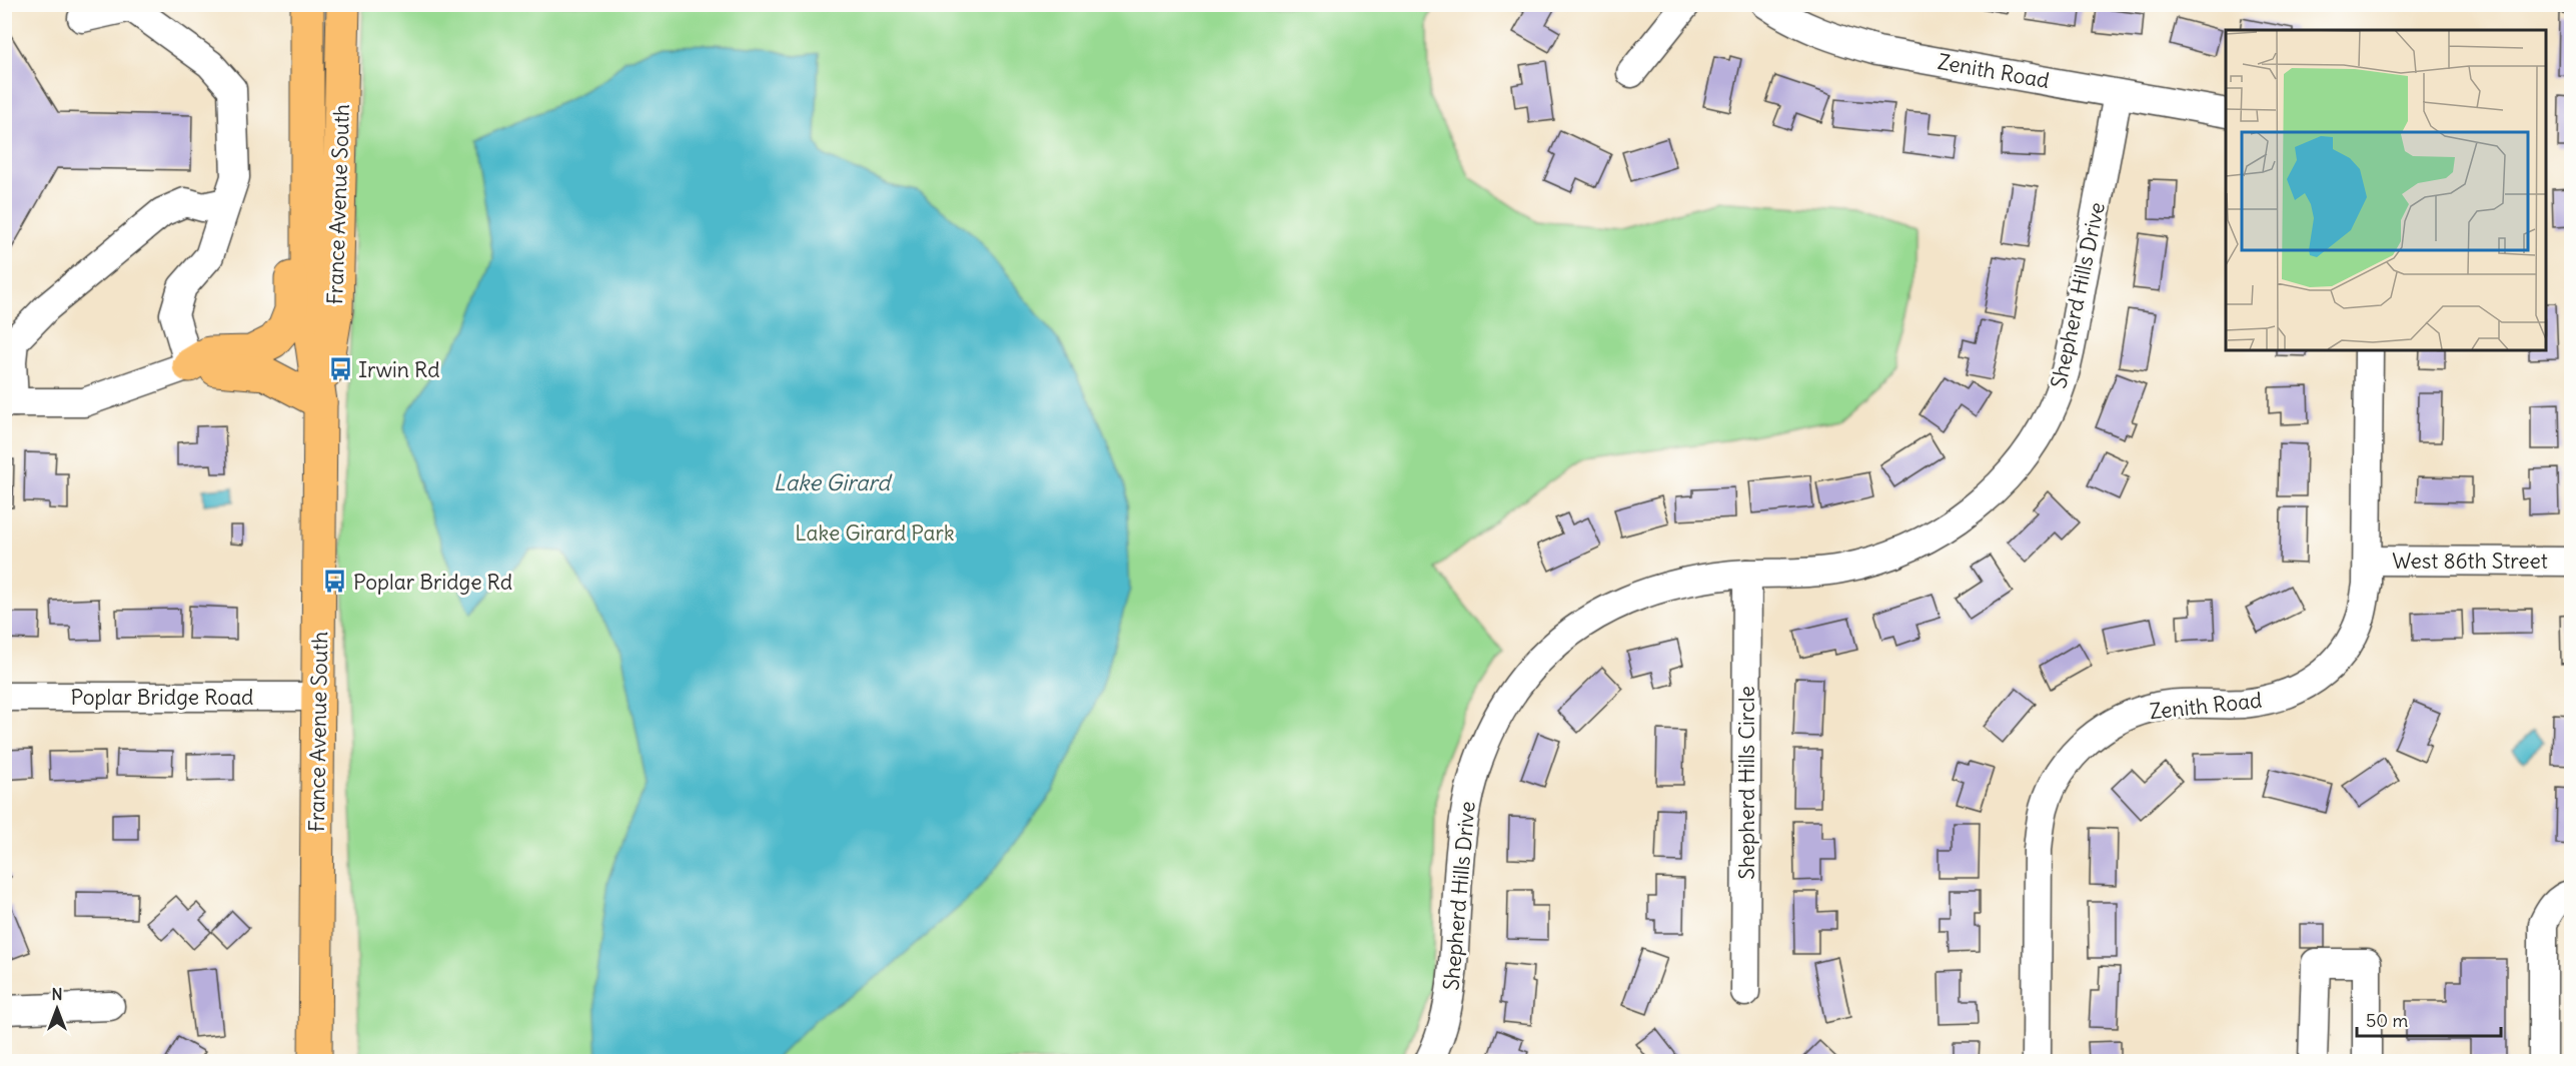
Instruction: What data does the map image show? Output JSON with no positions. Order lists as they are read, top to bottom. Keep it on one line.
{"streets":{"main road":["France Avenue South"],"street":["Zenith Road","Shepherd Hills Drive","West 86th Street","Poplar Bridge Road","Shepherd Hills Circle"]},"crossings":[["Zenith Road","Shepherd Hills Drive"],["Zenith Road","West 86th Street"],["France Avenue South","Poplar Bridge Road"],["Shepherd Hills Drive","Shepherd Hills Circle"]],"water":["Lake Girard"],"parks":["Lake Girard Park"],"places":{"bus stop":["Irwin Rd","Poplar Bridge Rd"]},"scale_bar":"50 m","north":"top"}
